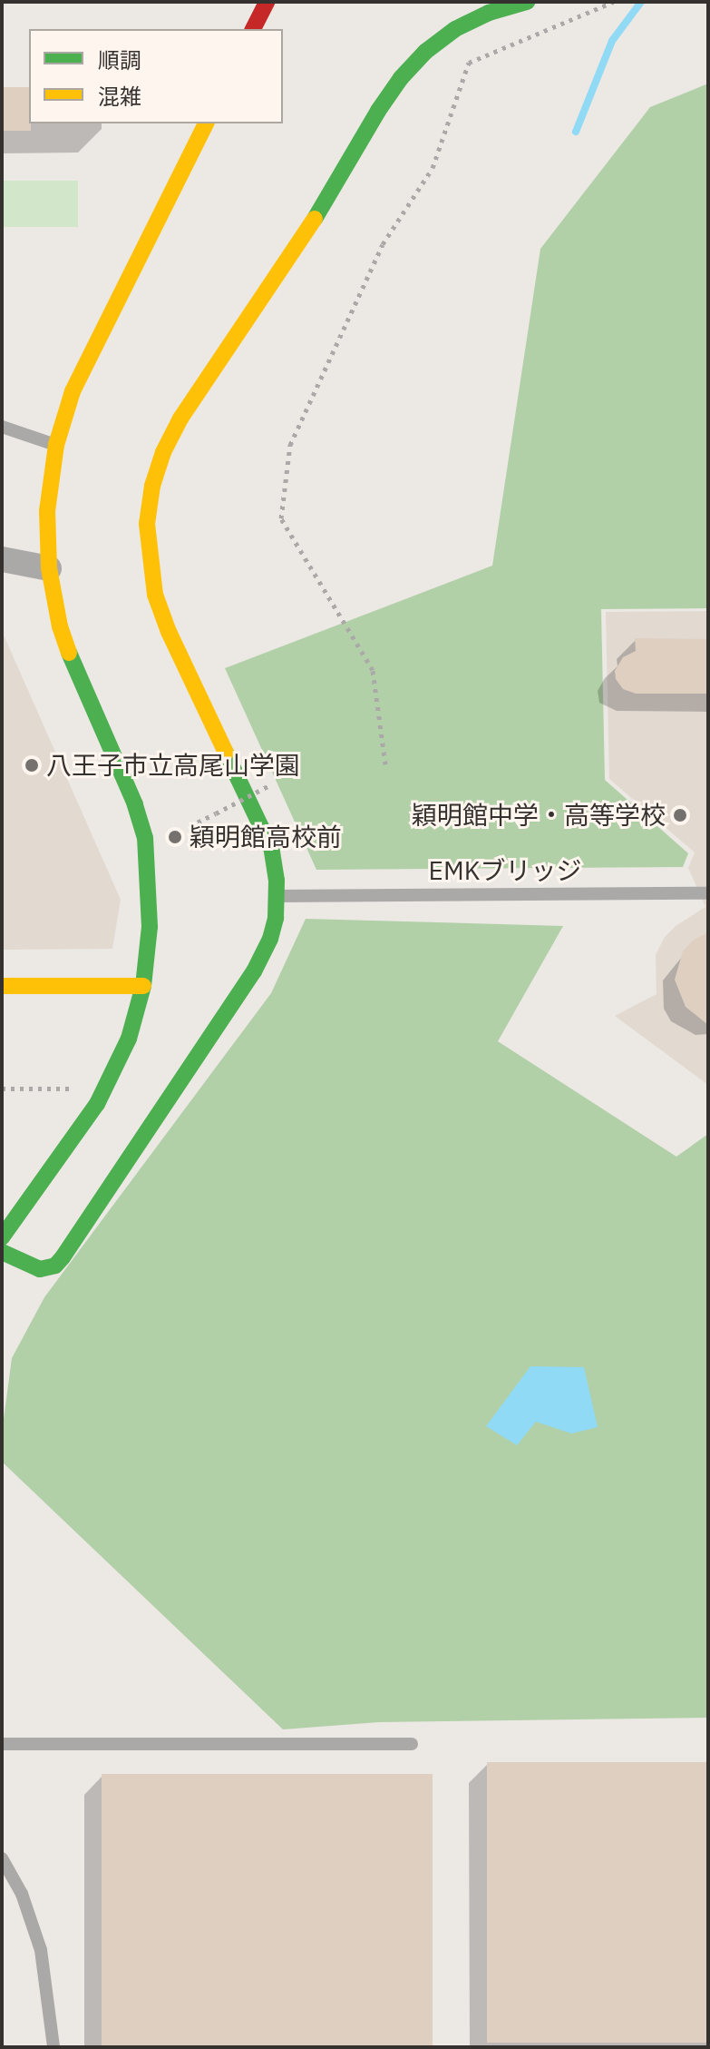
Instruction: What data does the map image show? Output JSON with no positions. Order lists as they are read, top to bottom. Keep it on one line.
{"streets":{"lane":["EMKブリッジ"]},"places":["八王子市立高尾山学園","穎明館中学・高等学校","穎明館高校前"],"legend":["順調","混雑"]}
